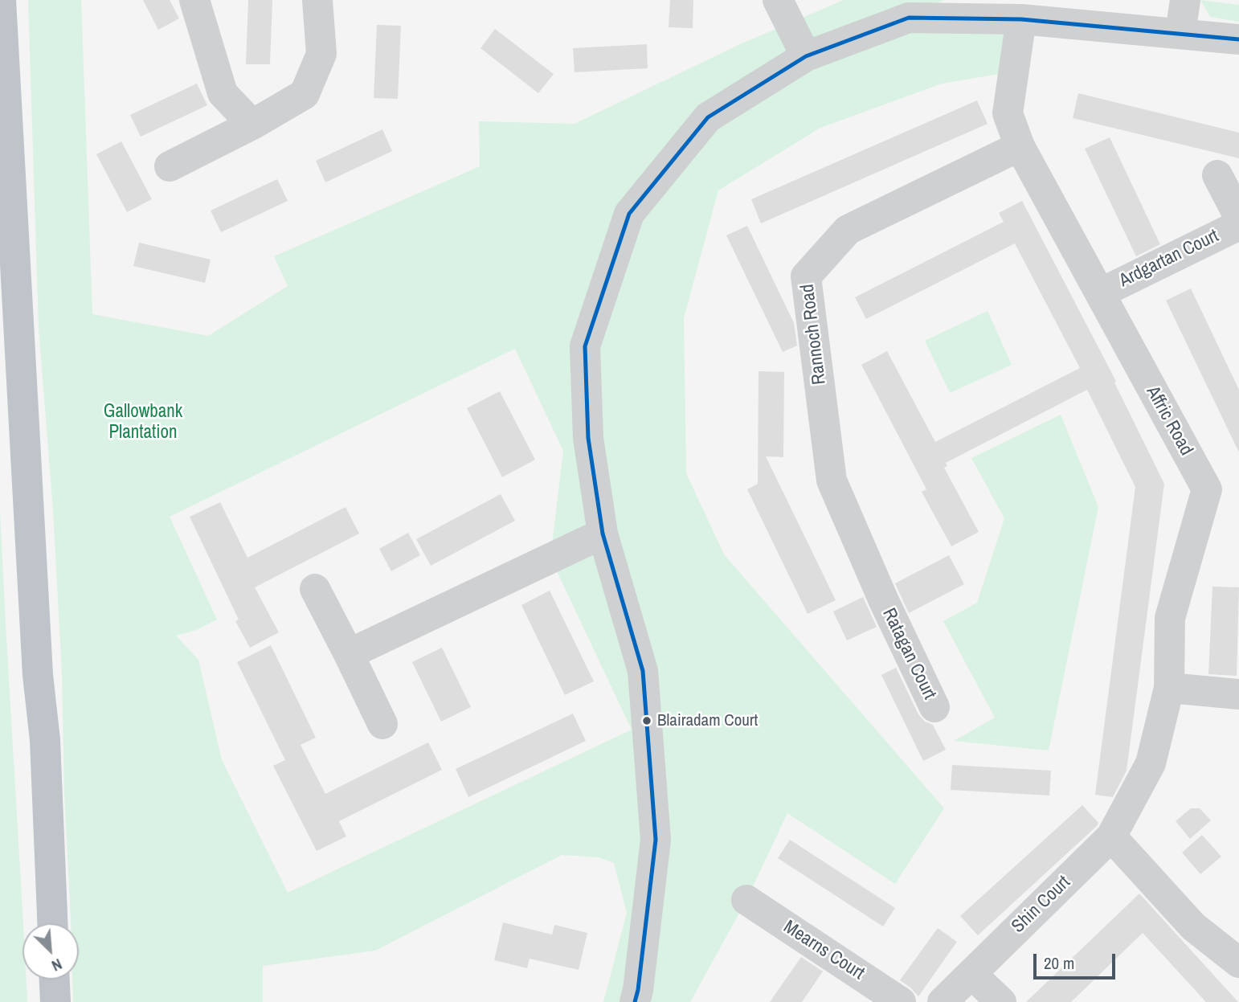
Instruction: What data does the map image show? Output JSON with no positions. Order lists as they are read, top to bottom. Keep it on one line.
{"streets":{"street":["Ardgartan Court","Rannoch Road","Affric Road","Ratagan Court","Shin Court","Mearns Court"]},"crossings":[["Ardgartan Court","Affric Road"],["Rannoch Road","Affric Road"],["Rannoch Road","Ratagan Court"],["Affric Road","Shin Court"]],"parks":["Gallowbank Plantation"],"places":["Blairadam Court"],"scale_bar":"20 m","north":"bottom right"}
